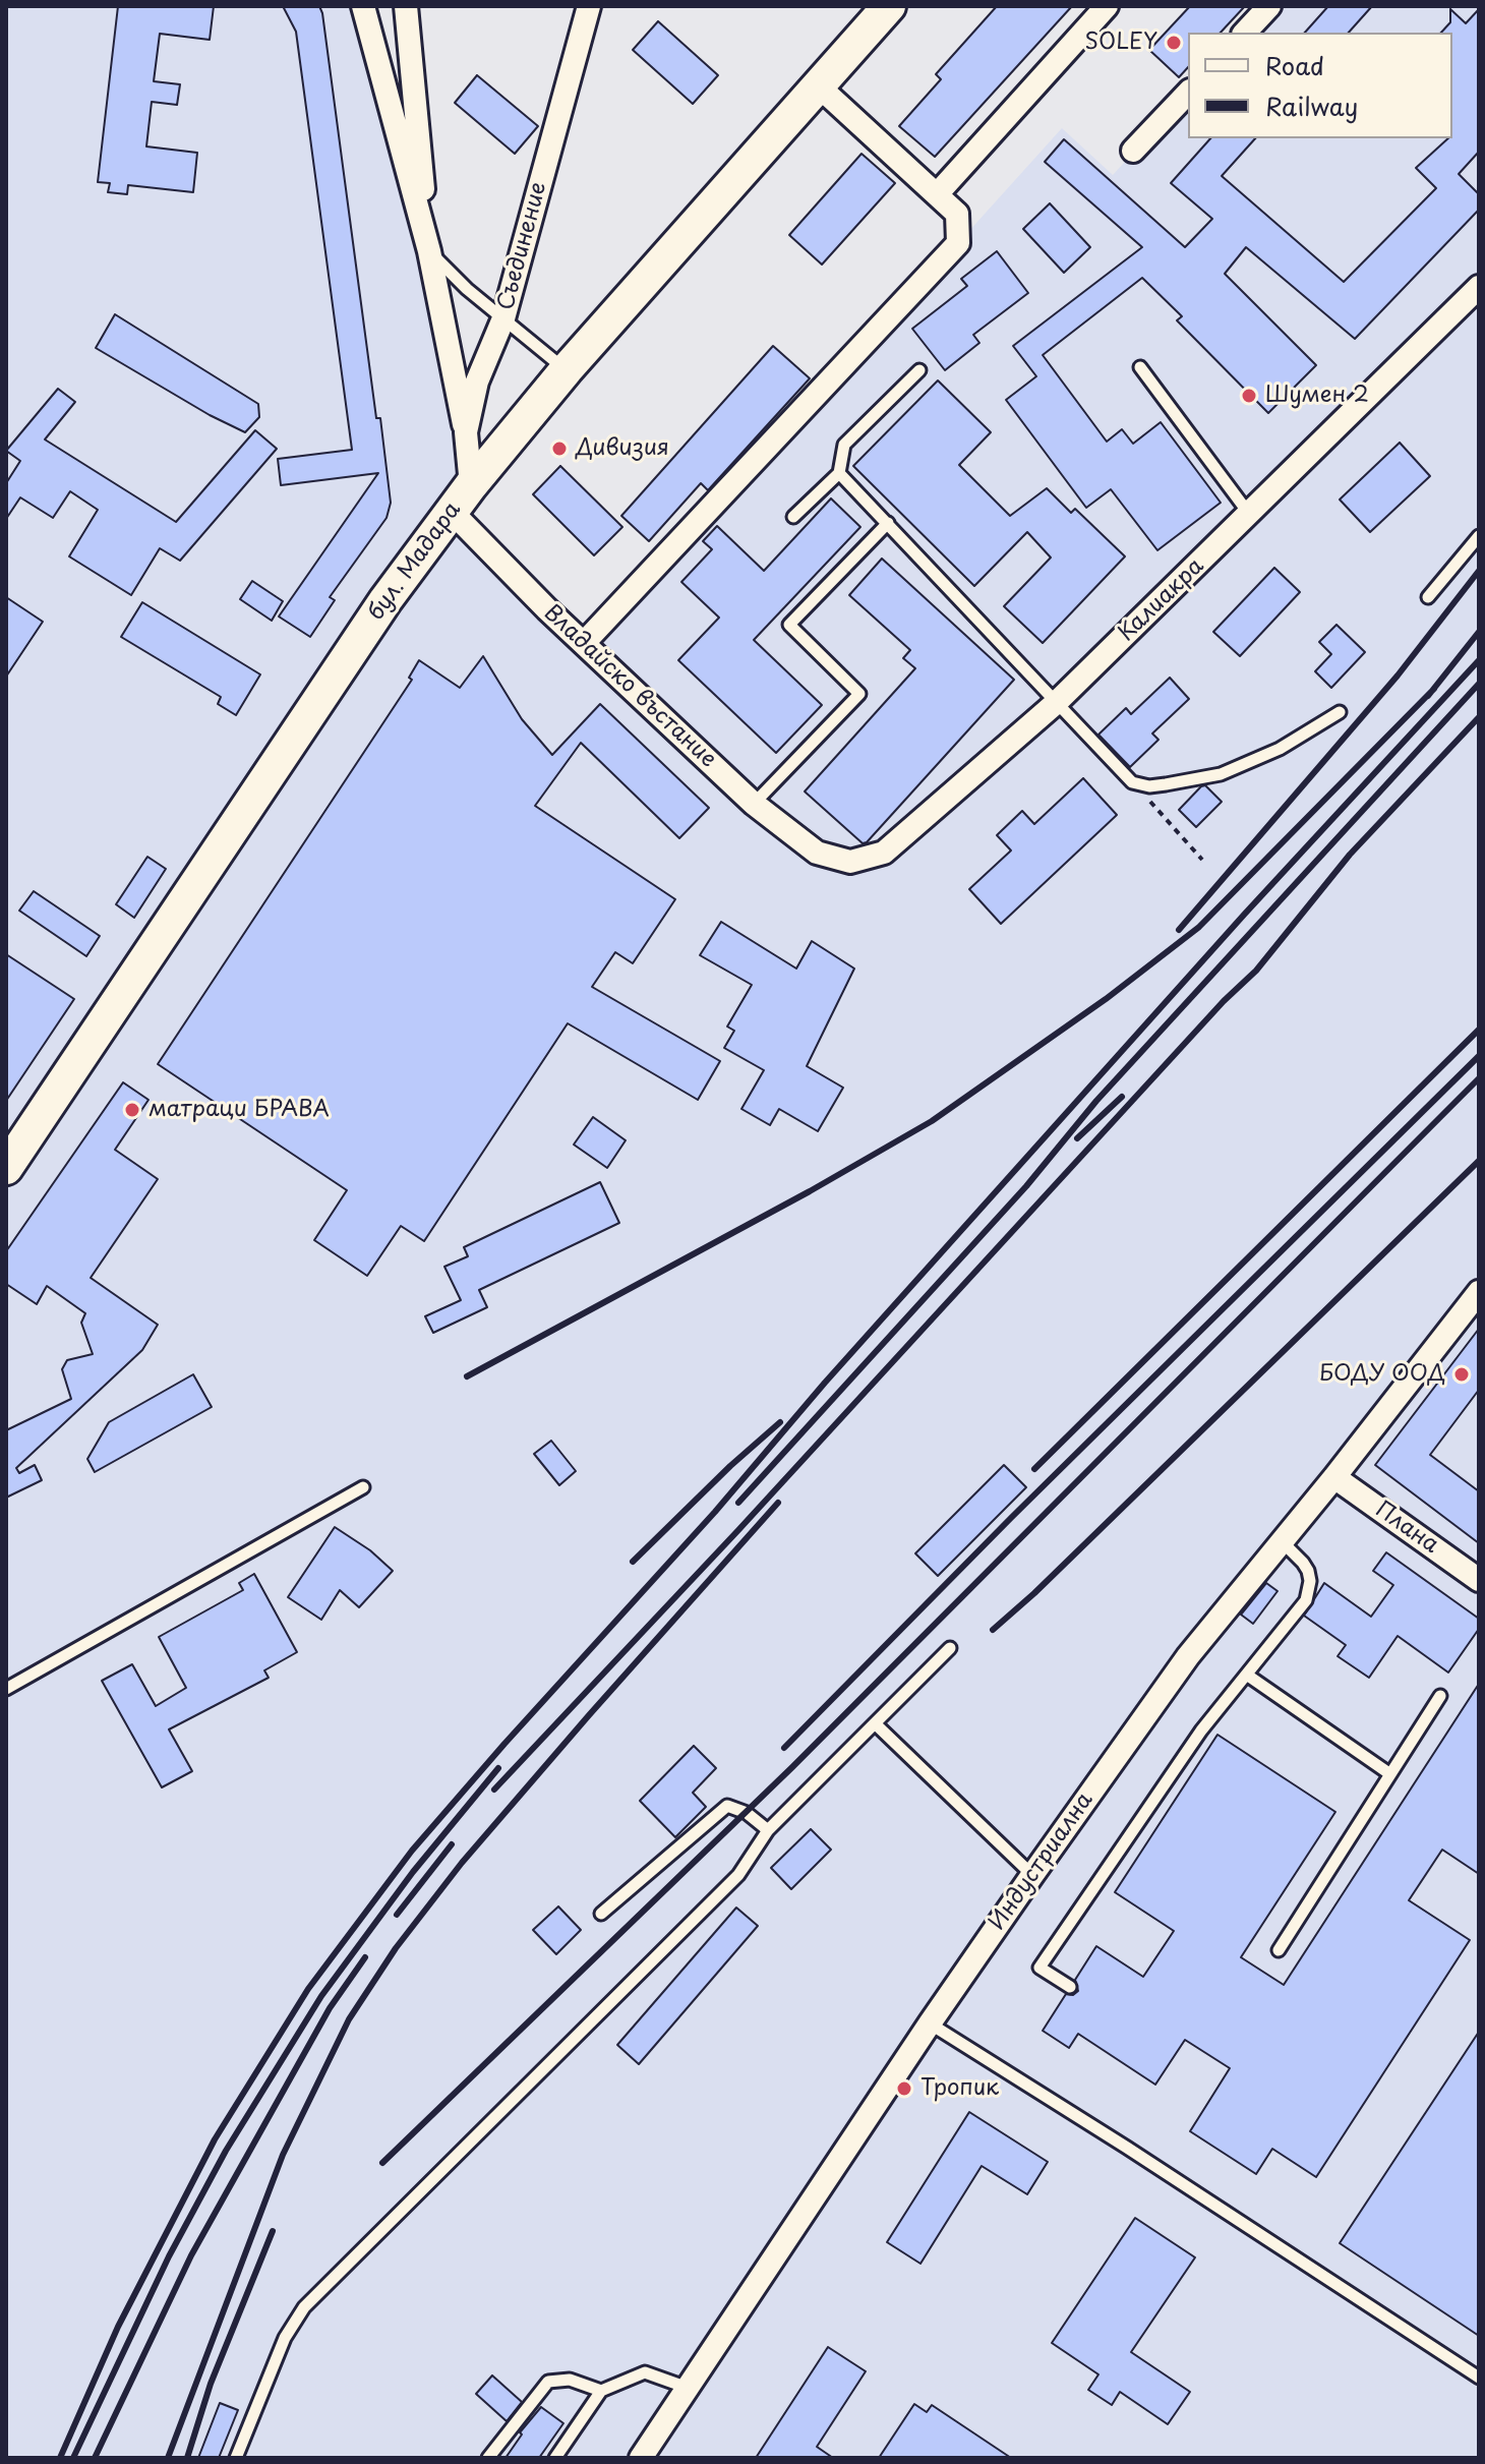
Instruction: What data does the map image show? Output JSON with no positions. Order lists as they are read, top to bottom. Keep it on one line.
{"streets":{"main road":["бул. Мадара"],"street":["Съединение","Калиакра","Владайско въстание","Плана","Индустриална"]},"crossings":[["Съединение","бул. Мадара"],["бул. Мадара","Владайско въстание"],["Калиакра","Владайско въстание"],["Плана","Индустриална"]],"places":["SOLEY","Шумен 2","Дивизия","матраци БРАВА","БОДУ ООД","Тропик"],"legend":["Road","Railway"]}
